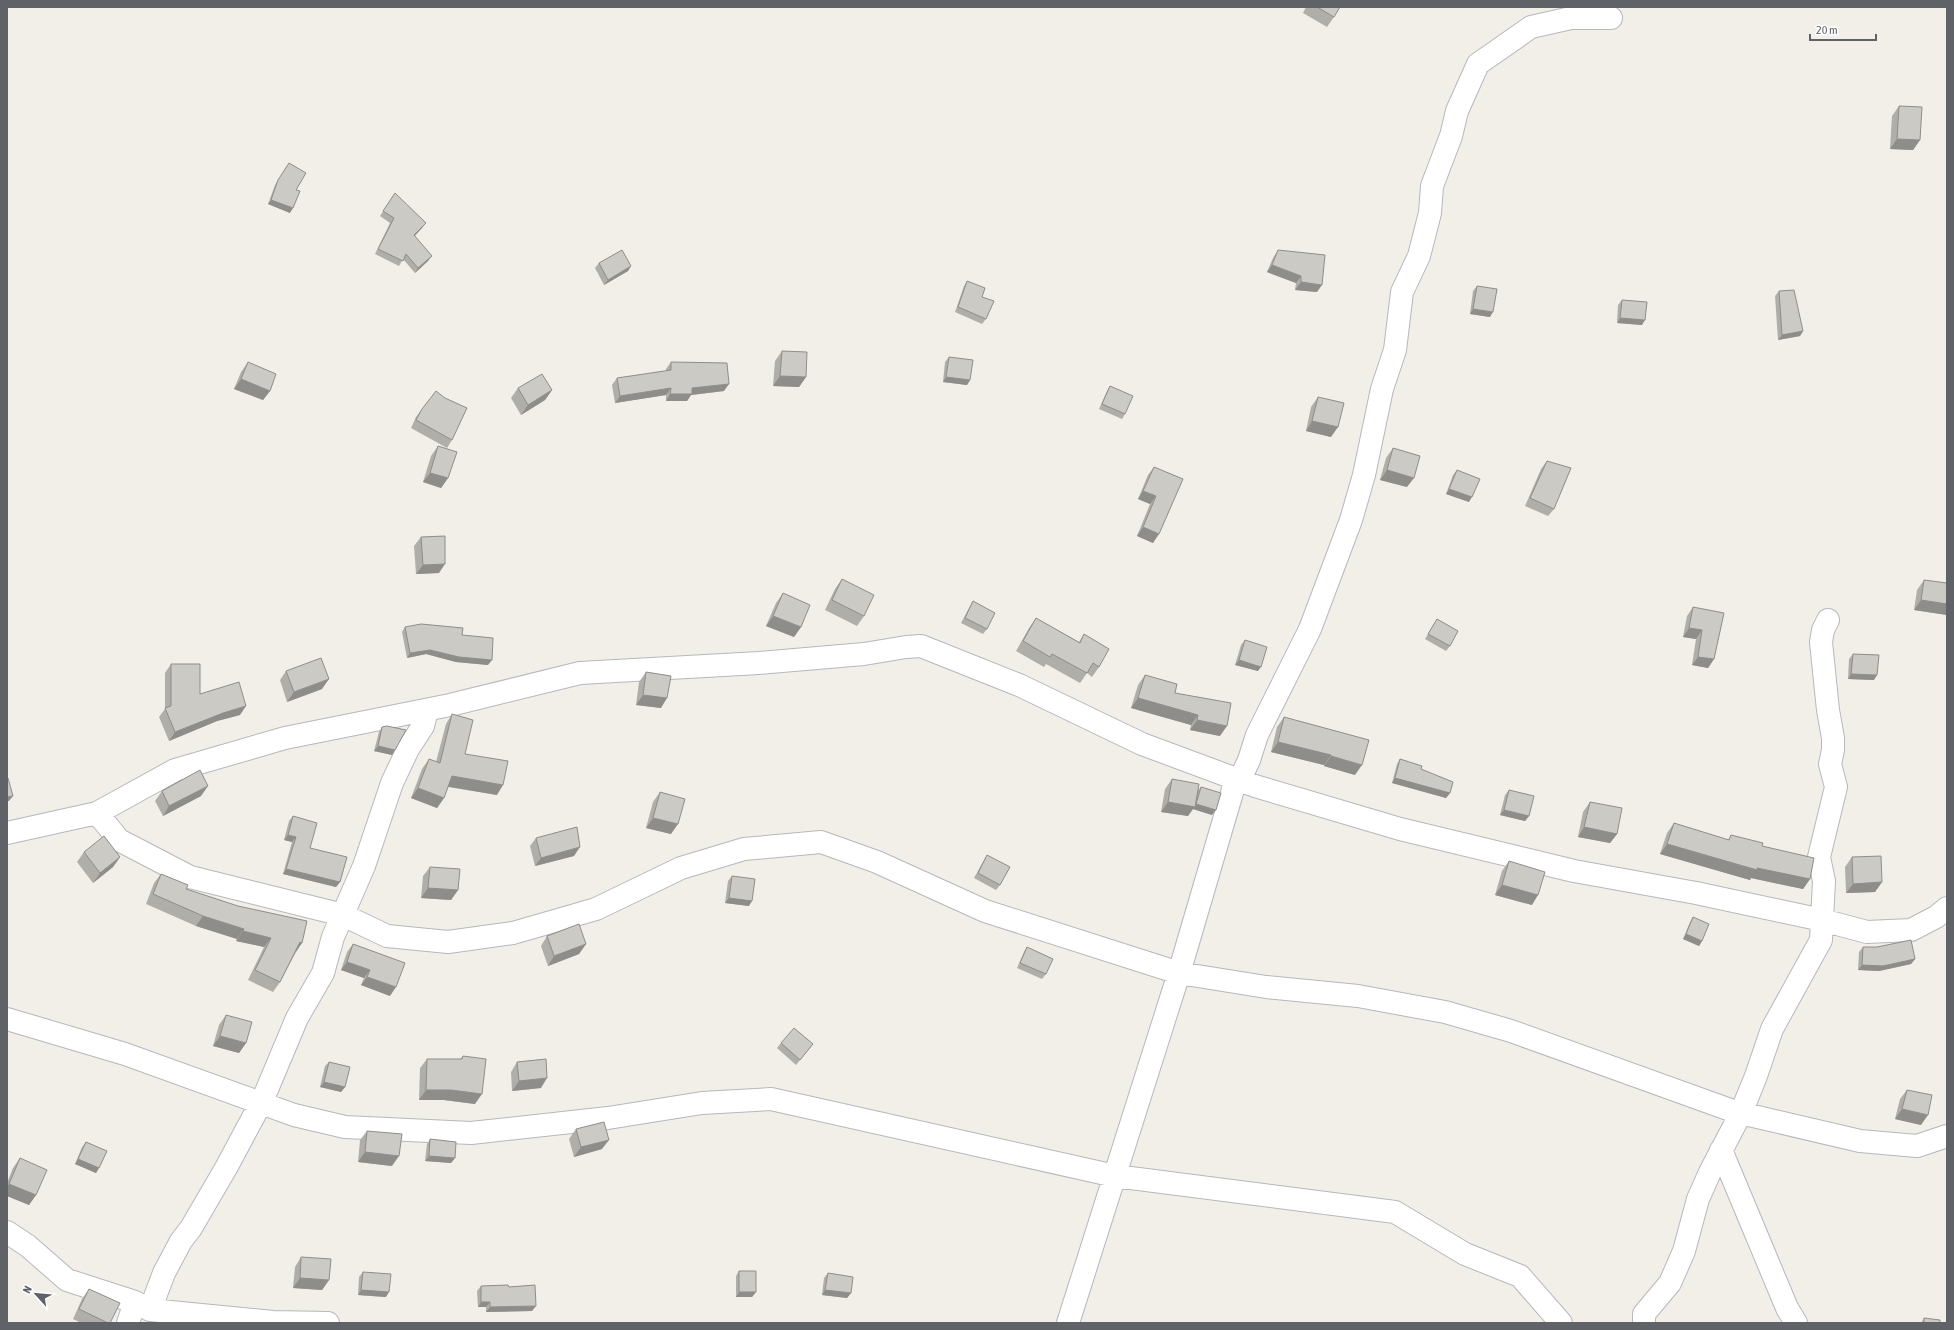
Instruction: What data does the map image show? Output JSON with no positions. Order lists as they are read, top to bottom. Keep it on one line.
{"scale_bar":"20 m","north":"top left"}
